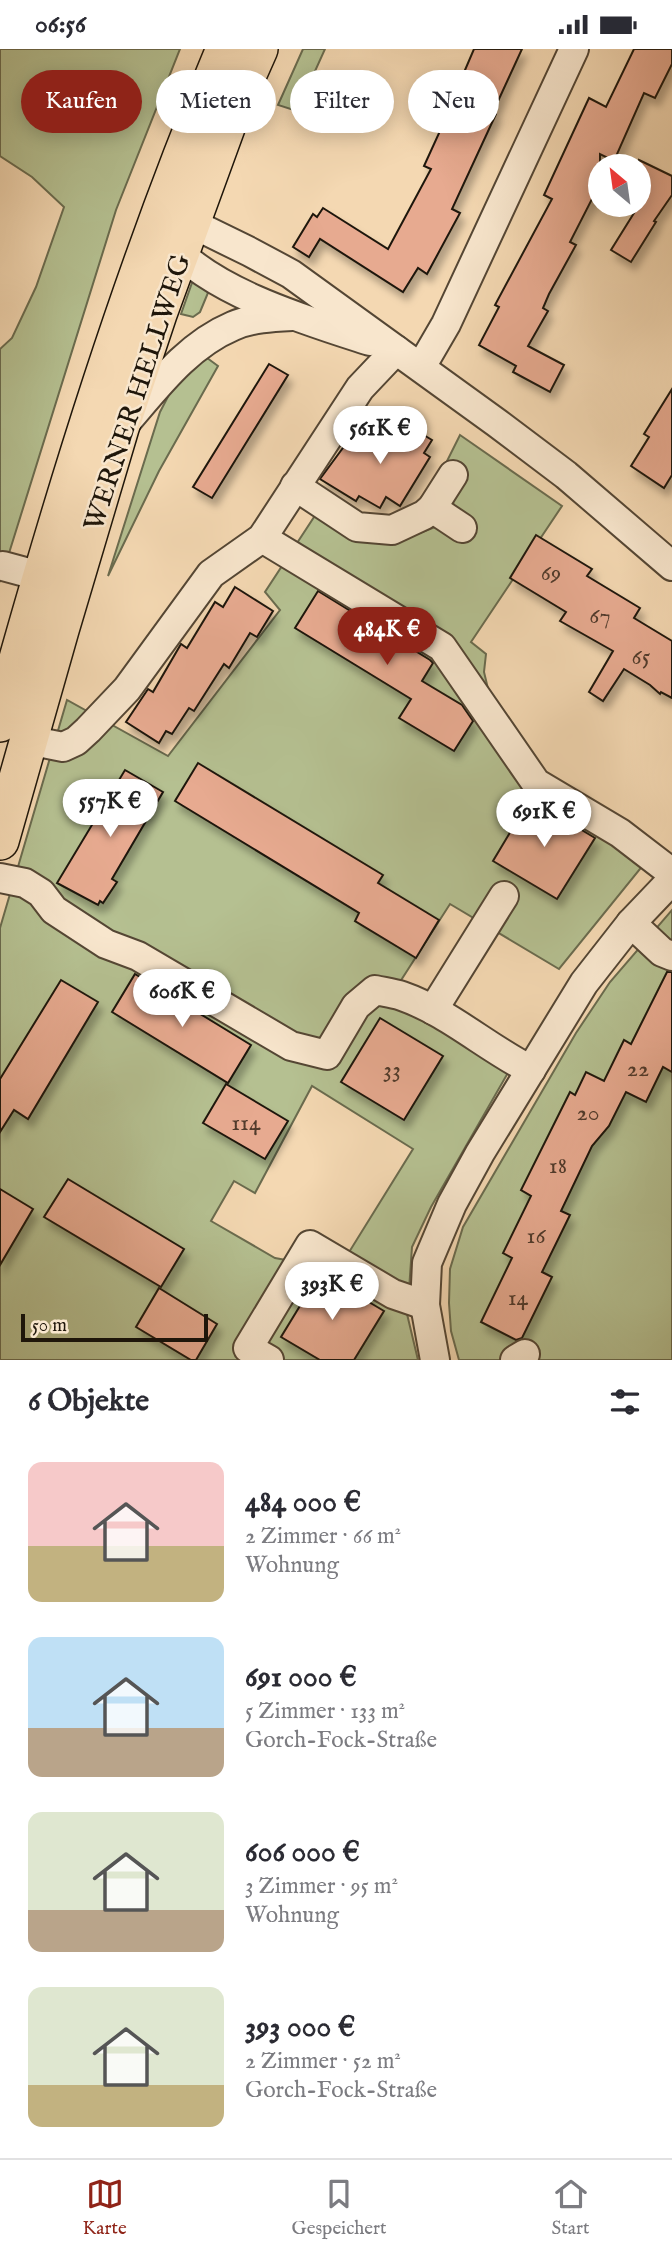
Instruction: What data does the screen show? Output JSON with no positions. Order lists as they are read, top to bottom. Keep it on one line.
{"streets":{"main road":["WERNER HELLWEG"]},"house_numbers":["69","67","65","22","33","20","114","18","16","14"],"scale_bar":"50 m","north":"top left","page":{"status":"06:56","chip":["Kaufen","Mieten","Filter","Neu"],"price":["561K €","484K €","557K €","691K €","606K €","393K €"],"scale":"50 m","heading":"6 Objekte","list":[{"name":"484 000 €","note":"2 Zimmer · 66 m² · Wohnung"},{"name":"691 000 €","note":"5 Zimmer · 133 m² · Gorch-Fock-Straße"},{"name":"606 000 €","note":"3 Zimmer · 95 m² · Wohnung"},{"name":"393 000 €","note":"2 Zimmer · 52 m² · Gorch-Fock-Straße"}],"tabs":["Karte","Gespeichert","Start"]}}
